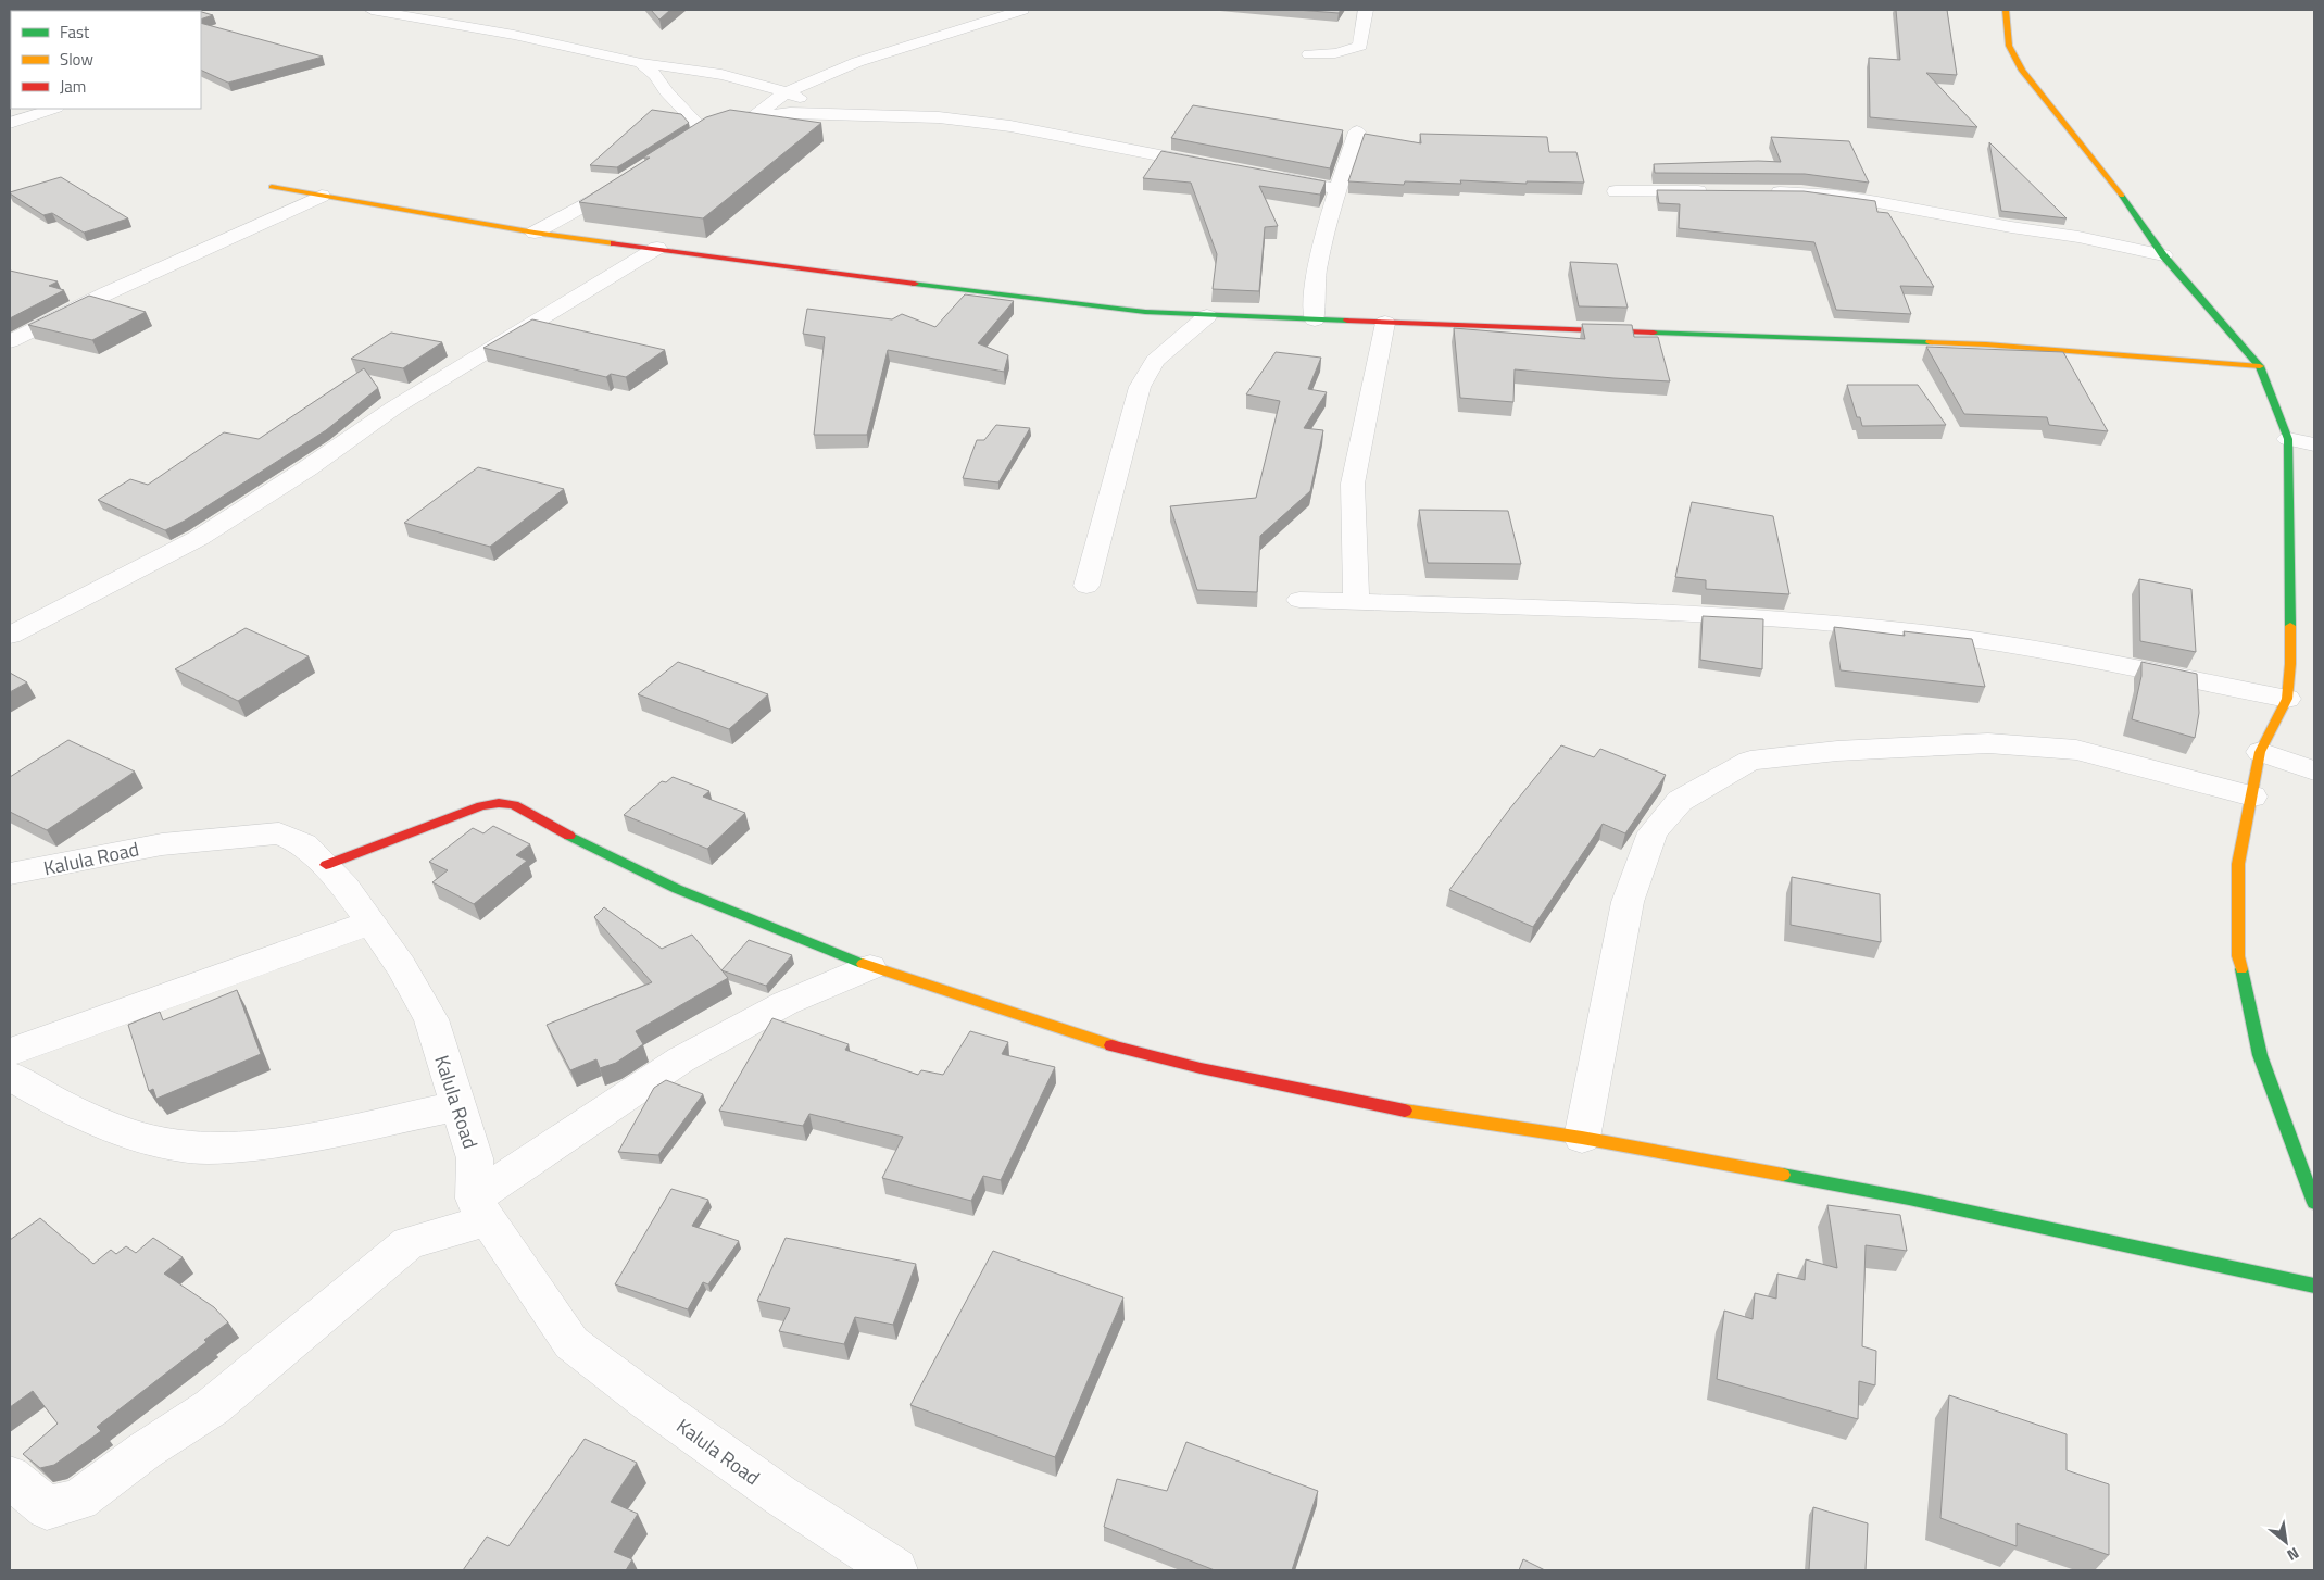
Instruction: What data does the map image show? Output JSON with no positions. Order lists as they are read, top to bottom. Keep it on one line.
{"streets":{"street":["Kalula Road"]},"legend":["Fast","Slow","Jam"],"north":"bottom right"}
